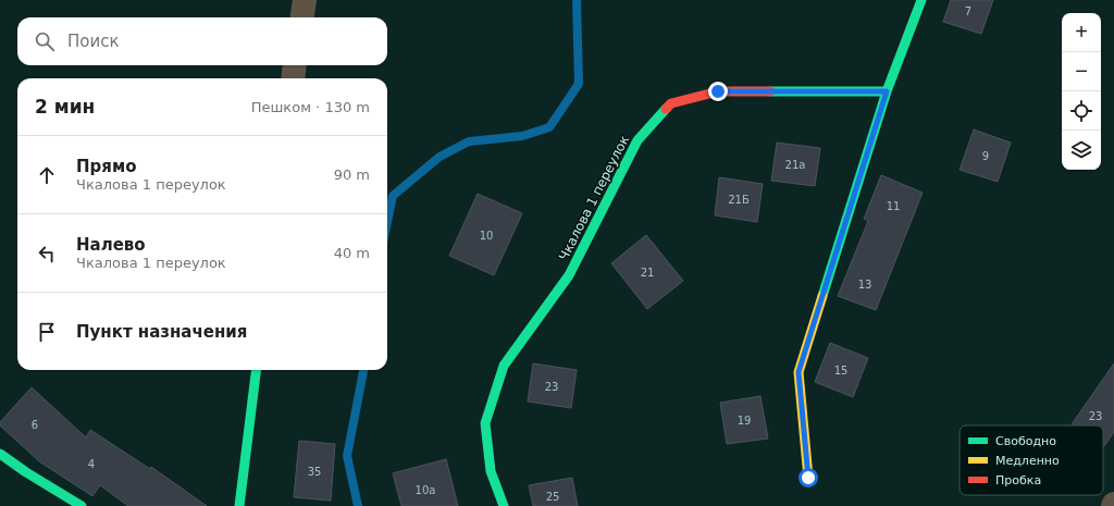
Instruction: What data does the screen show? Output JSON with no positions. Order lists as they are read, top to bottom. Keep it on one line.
{"streets":{"street":["Чкалова 1 переулок"]},"house_numbers":["7","9","21a","21Б","11","10","21","13","15","23","23","19","6","4","35","10а","25"],"legend":["Свободно","Медленно","Пробка"],"page":{"map_buttons":["+","−"],"search":"Поиск","heading":["2 мин","Пешком · 130 m"],"list":[["Прямо","Чкалова 1 переулок","90 m"],["Налево","Чкалова 1 переулок","40 m"],"Пункт назначения"]}}
